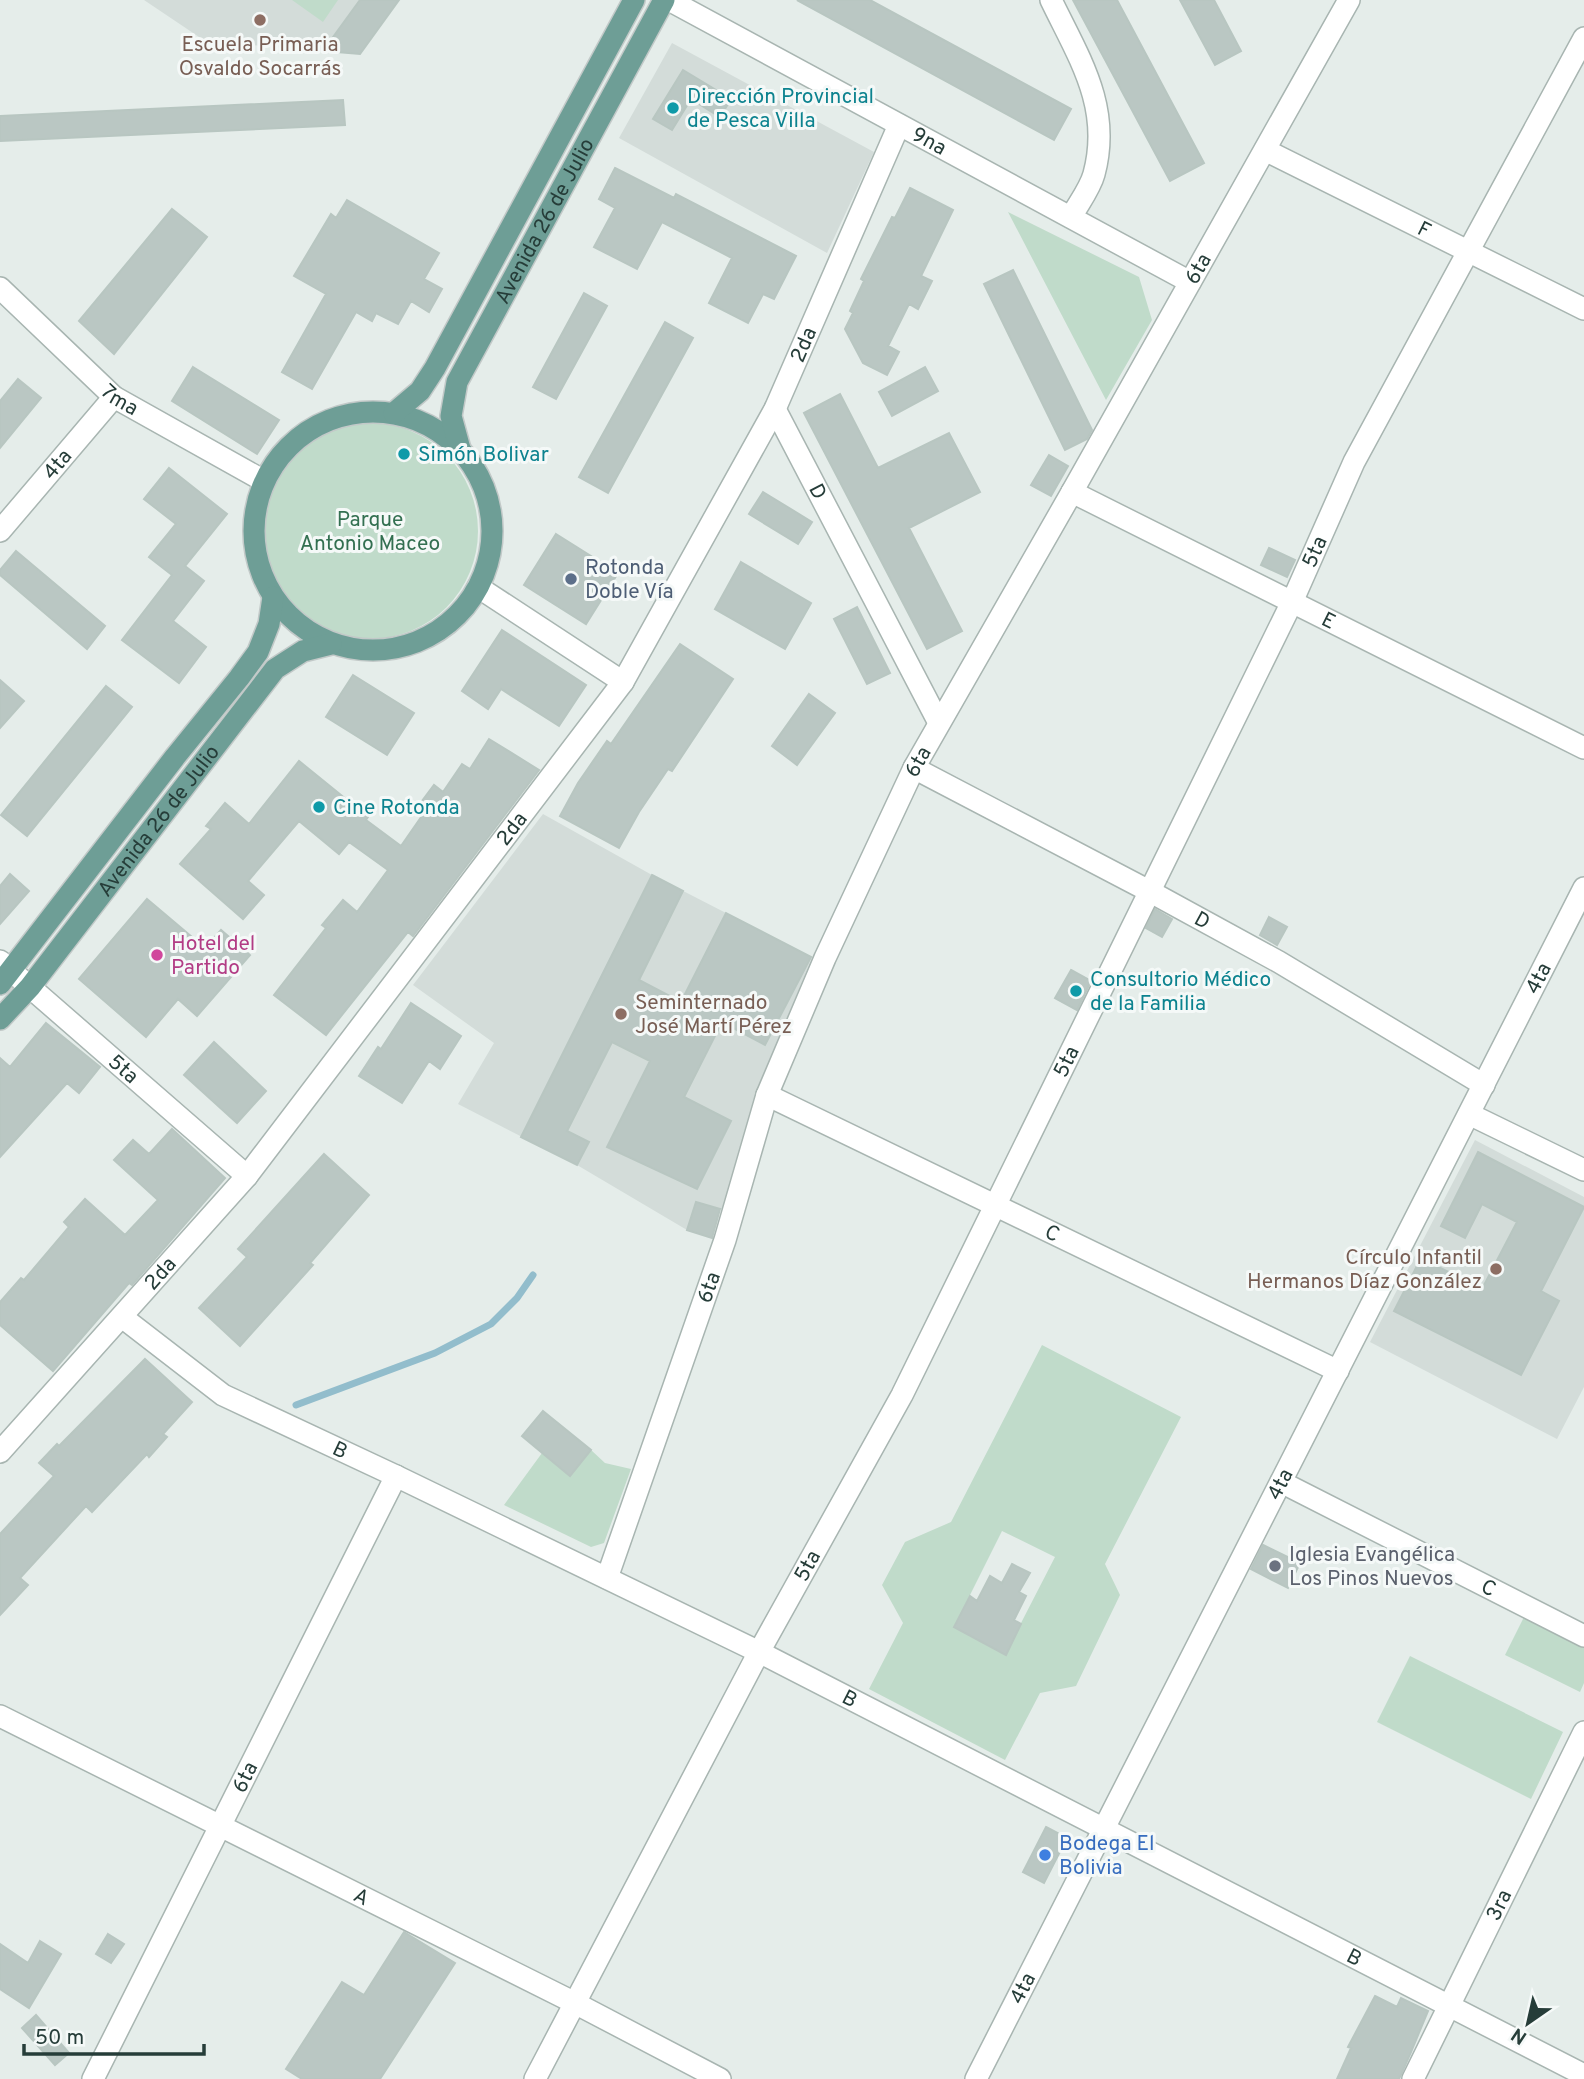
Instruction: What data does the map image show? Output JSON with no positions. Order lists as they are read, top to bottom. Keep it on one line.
{"streets":{"main road":["Avenida 26 de Julio"],"street":["9na","F","6ta","2da","7ma","4ta","D","5ta","E","C","B","A","3ra"]},"crossings":[["9na","Avenida 26 de Julio"],["9na","6ta"],["9na","2da"],["Avenida 26 de Julio","7ma"],["Avenida 26 de Julio","5ta"],["F","6ta"],["F","5ta"],["6ta","D"],["6ta","E"],["6ta","C"],["6ta","B"],["6ta","A"],["2da","D"],["2da","5ta"],["2da","B"],["7ma","4ta"],["4ta","D"],["4ta","C"],["4ta","B"],["D","5ta"],["5ta","E"],["5ta","C"],["5ta","B"],["5ta","A"],["B","3ra"]],"parks":["Parque Antonio Maceo"],"places":["Escuela Primaria Osvaldo Socarrás","Dirección Provincial de Pesca Villa","Simón Bolivar","Rotonda Doble Vía","Cine Rotonda","Hotel del Partido","Consultorio Médico de la Familia","Seminternado José Martí Pérez","Círculo Infantil Hermanos Díaz González","Iglesia Evangélica Los Pinos Nuevos","Bodega El Bolivia"],"scale_bar":"50 m","north":"bottom left"}
